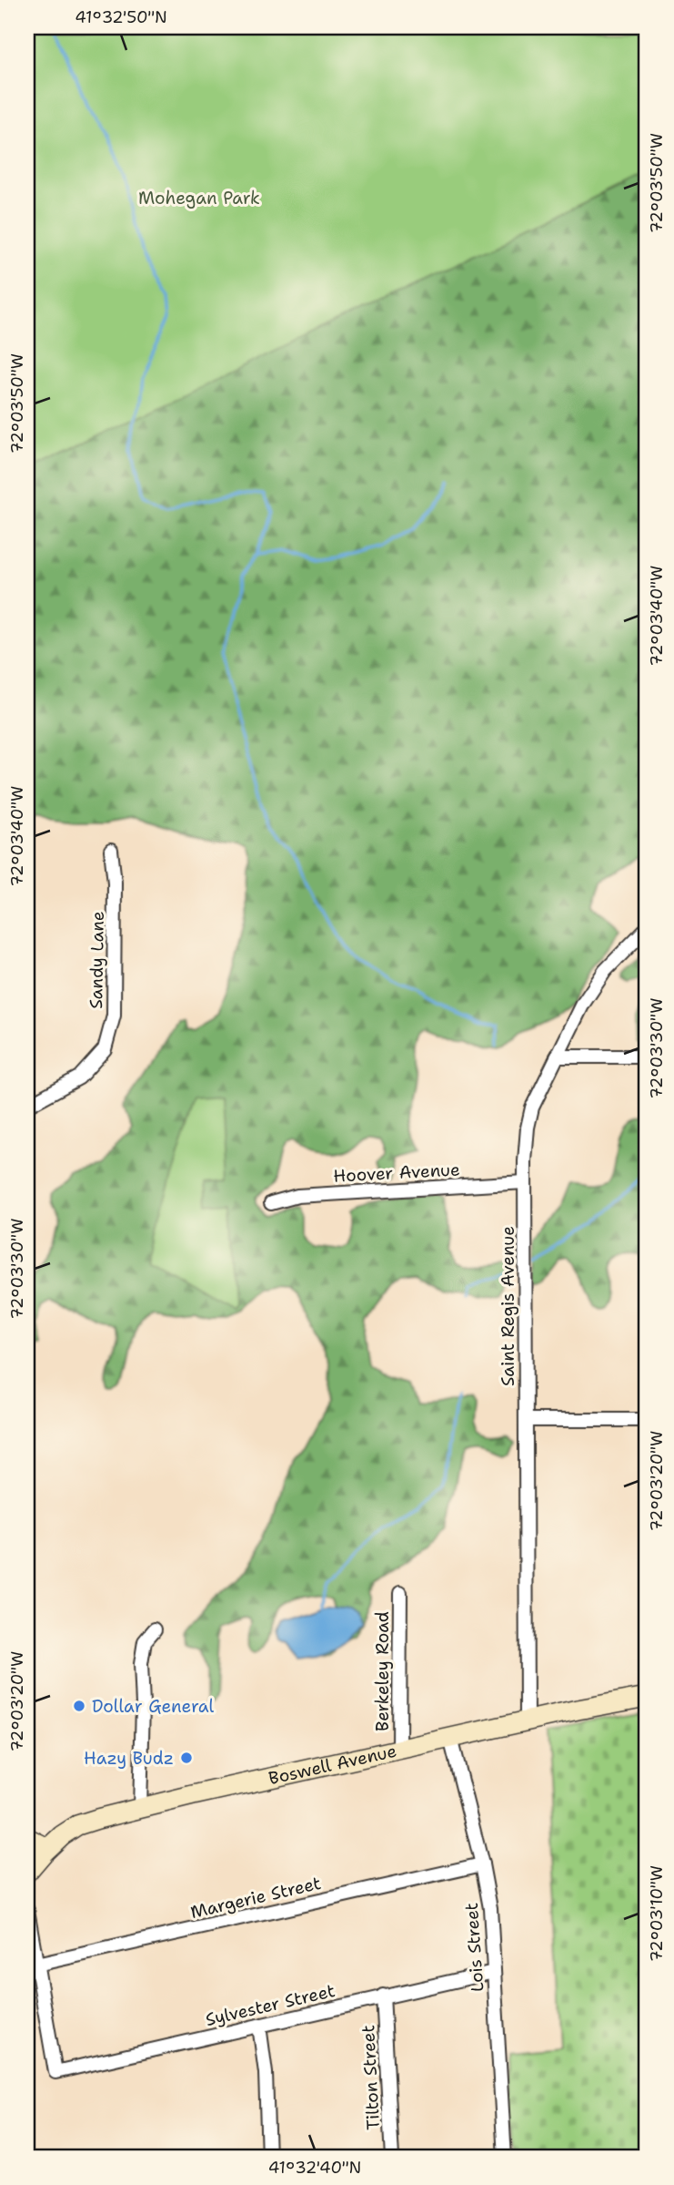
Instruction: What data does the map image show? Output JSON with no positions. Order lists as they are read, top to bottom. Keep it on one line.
{"streets":{"main road":["Boswell Avenue"],"street":["Sandy Lane","Hoover Avenue","Saint Regis Avenue","Berkeley Road","Margerie Street","Lois Street","Sylvester Street","Tilton Street"]},"crossings":[["Hoover Avenue","Saint Regis Avenue"],["Saint Regis Avenue","Boswell Avenue"],["Berkeley Road","Boswell Avenue"],["Boswell Avenue","Lois Street"],["Margerie Street","Lois Street"],["Margerie Street","Sylvester Street"],["Lois Street","Sylvester Street"],["Sylvester Street","Tilton Street"]],"parks":["Mohegan Park"],"places":["Dollar General","Hazy Budz"],"coordinates":["41°32'50\"N","72°03'50\"W","72°03'40\"W","72°03'30\"W","72°03'20\"W","72°03'10\"W","41°32'40\"N"]}
